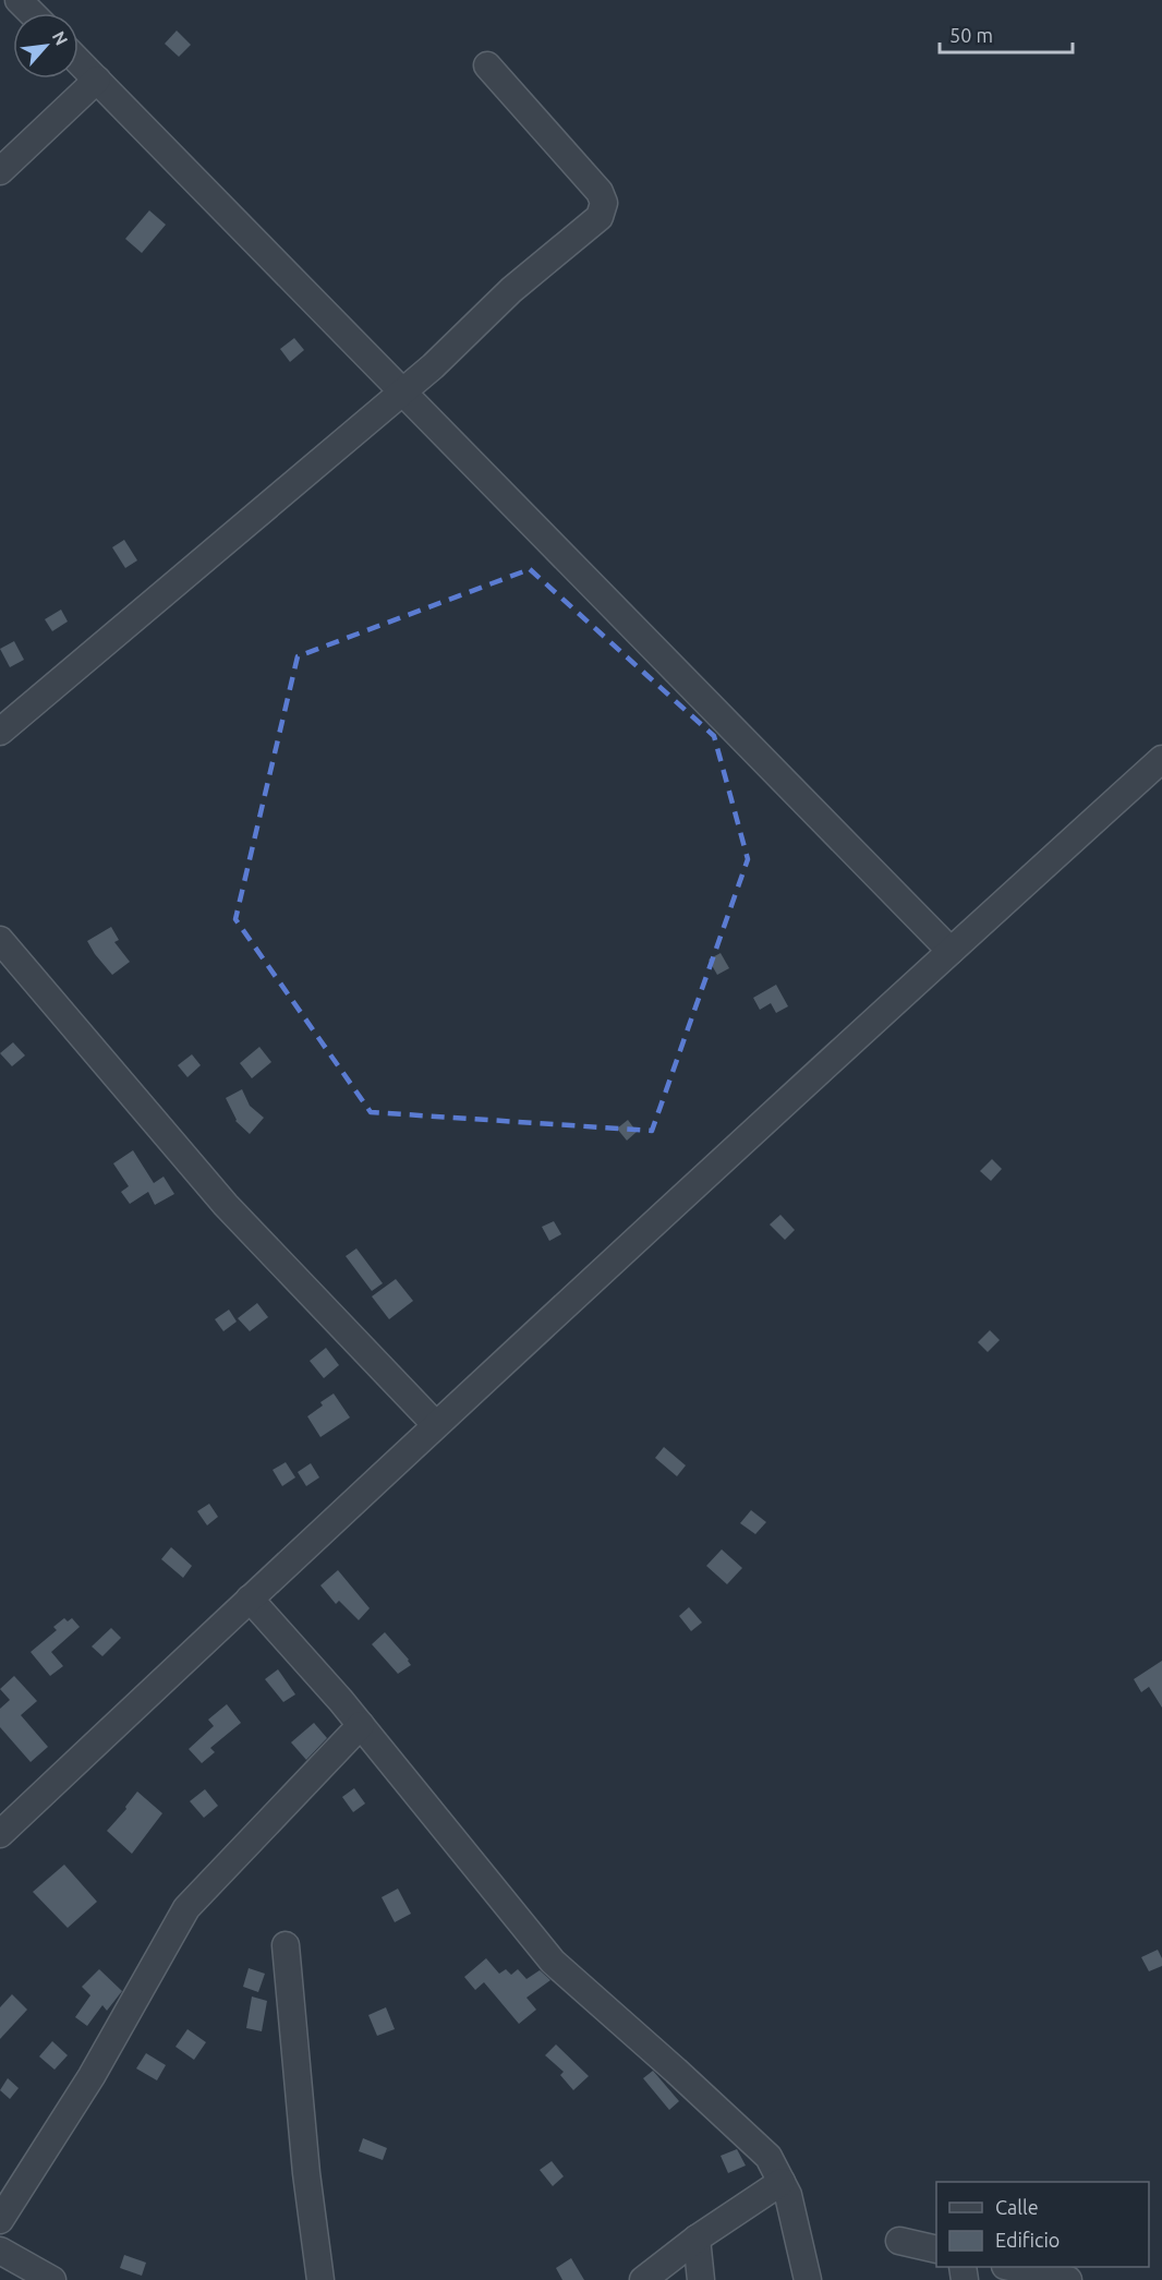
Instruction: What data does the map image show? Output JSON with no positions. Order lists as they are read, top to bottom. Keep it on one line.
{"legend":["Calle","Edificio"],"scale_bar":"50 m","north":"top right"}
